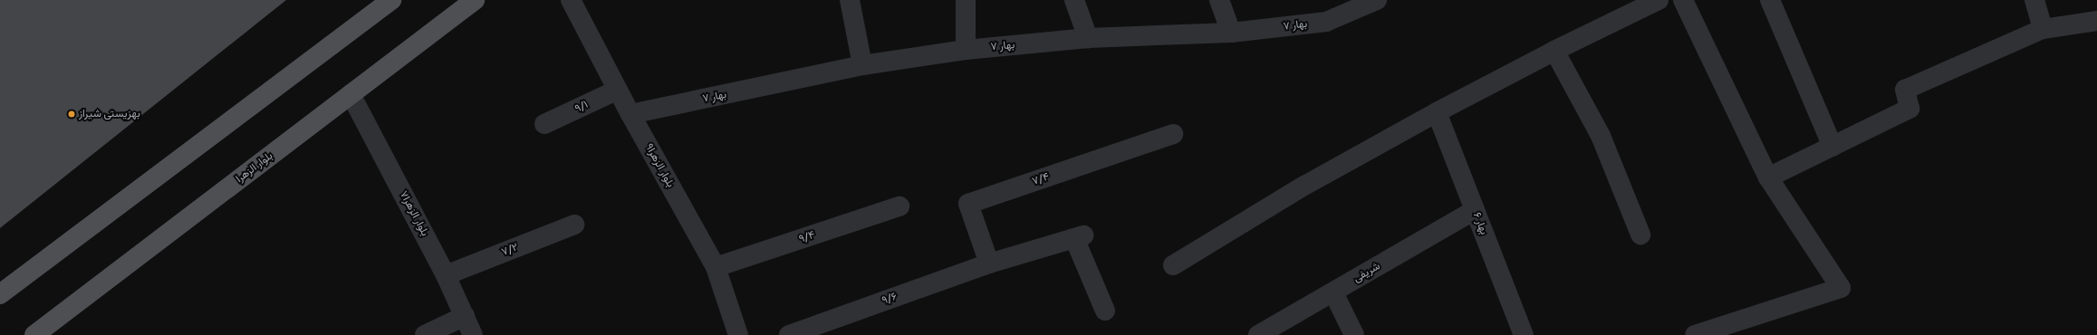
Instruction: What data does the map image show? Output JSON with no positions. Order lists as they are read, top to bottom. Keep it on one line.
{"streets":{"main road":["بلوار الزهرا"],"street":["بهار ۷","۹/۱","بلوار الزهرا۹","۷/۴","بلوار الزهرا۷","بهار ۶","۹/۴","۷/۲","شریفی","۹/۶"]},"crossings":[["بهار ۷","بلوار الزهرا۹"],["۹/۱","بلوار الزهرا۹"],["بلوار الزهرا۹","۹/۴"],["بلوار الزهرا","بلوار الزهرا۷"],["۷/۴","۹/۶"],["بلوار الزهرا۷","۷/۲"],["بهار ۶","شریفی"]],"places":["بهزیستی شیراز"]}
